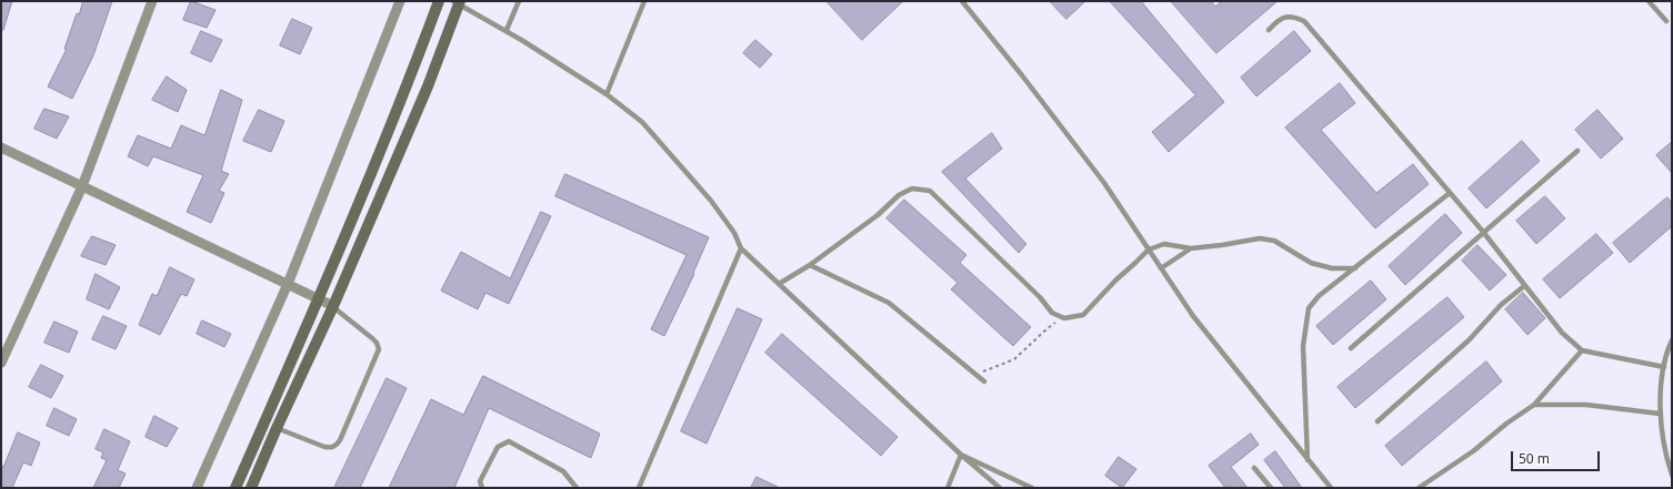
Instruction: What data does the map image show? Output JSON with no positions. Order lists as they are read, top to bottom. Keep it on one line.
{"scale_bar":"50 m"}
